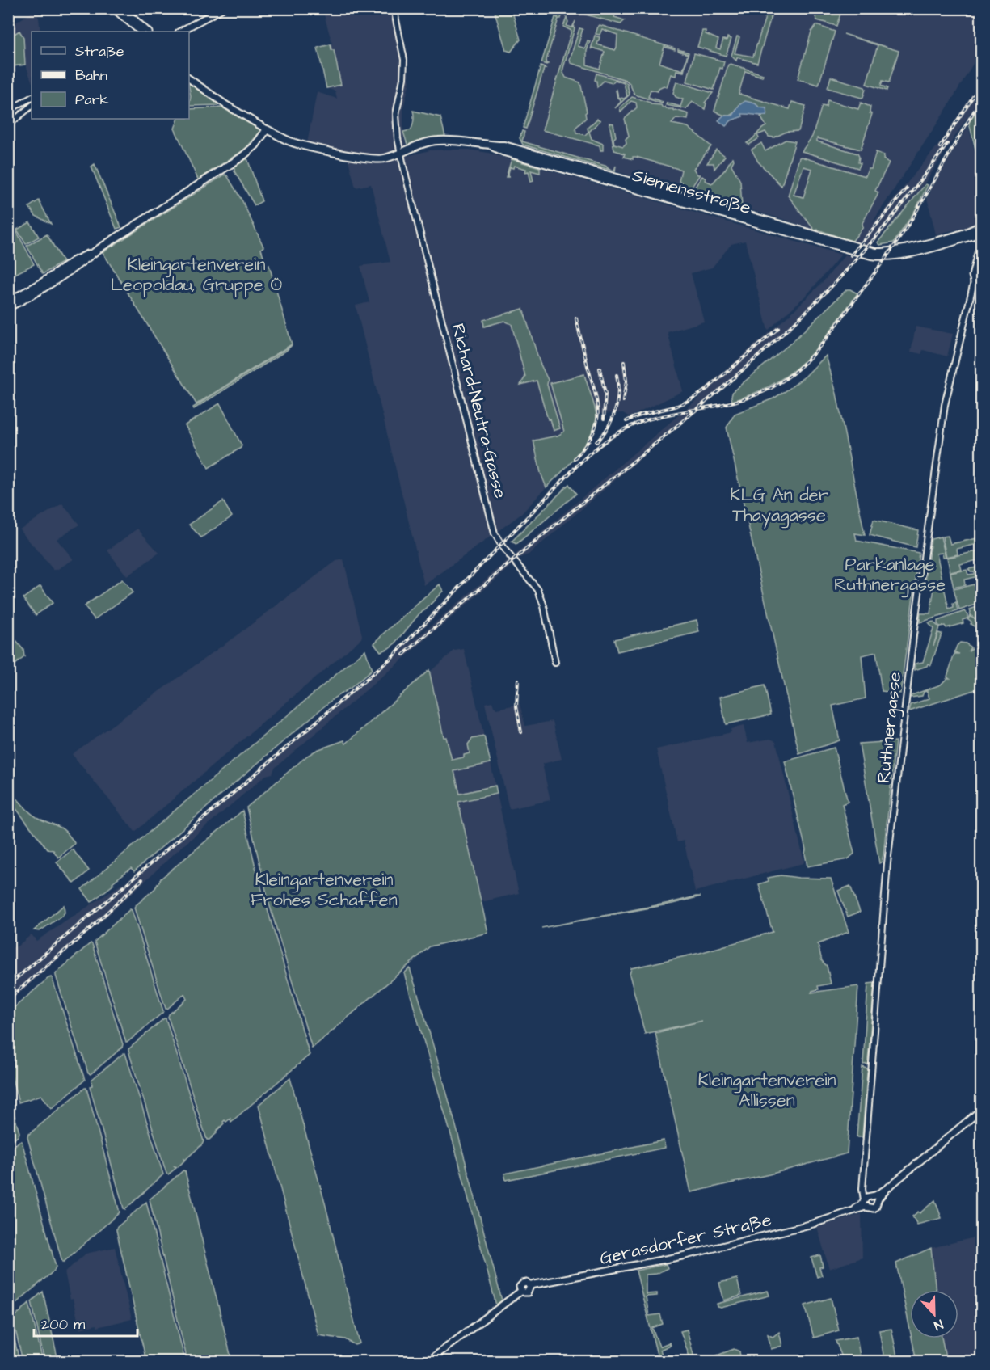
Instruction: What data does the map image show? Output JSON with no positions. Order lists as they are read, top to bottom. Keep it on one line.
{"streets":{"main road":["Siemensstraße","Gerasdorfer Straße"],"street":["Richard-Neutra-Gasse","Ruthnergasse"]},"crossings":[["Siemensstraße","Richard-Neutra-Gasse"],["Ruthnergasse","Gerasdorfer Straße"]],"parks":["Kleingartenverein Leopoldau, Gruppe Ö","KLG An der Thayagasse","Parkanlage Ruthnergasse","Kleingartenverein Frohes Schaffen","Kleingartenverein Allissen"],"legend":["Straße","Bahn","Park"],"scale_bar":"200 m","north":"bottom"}
